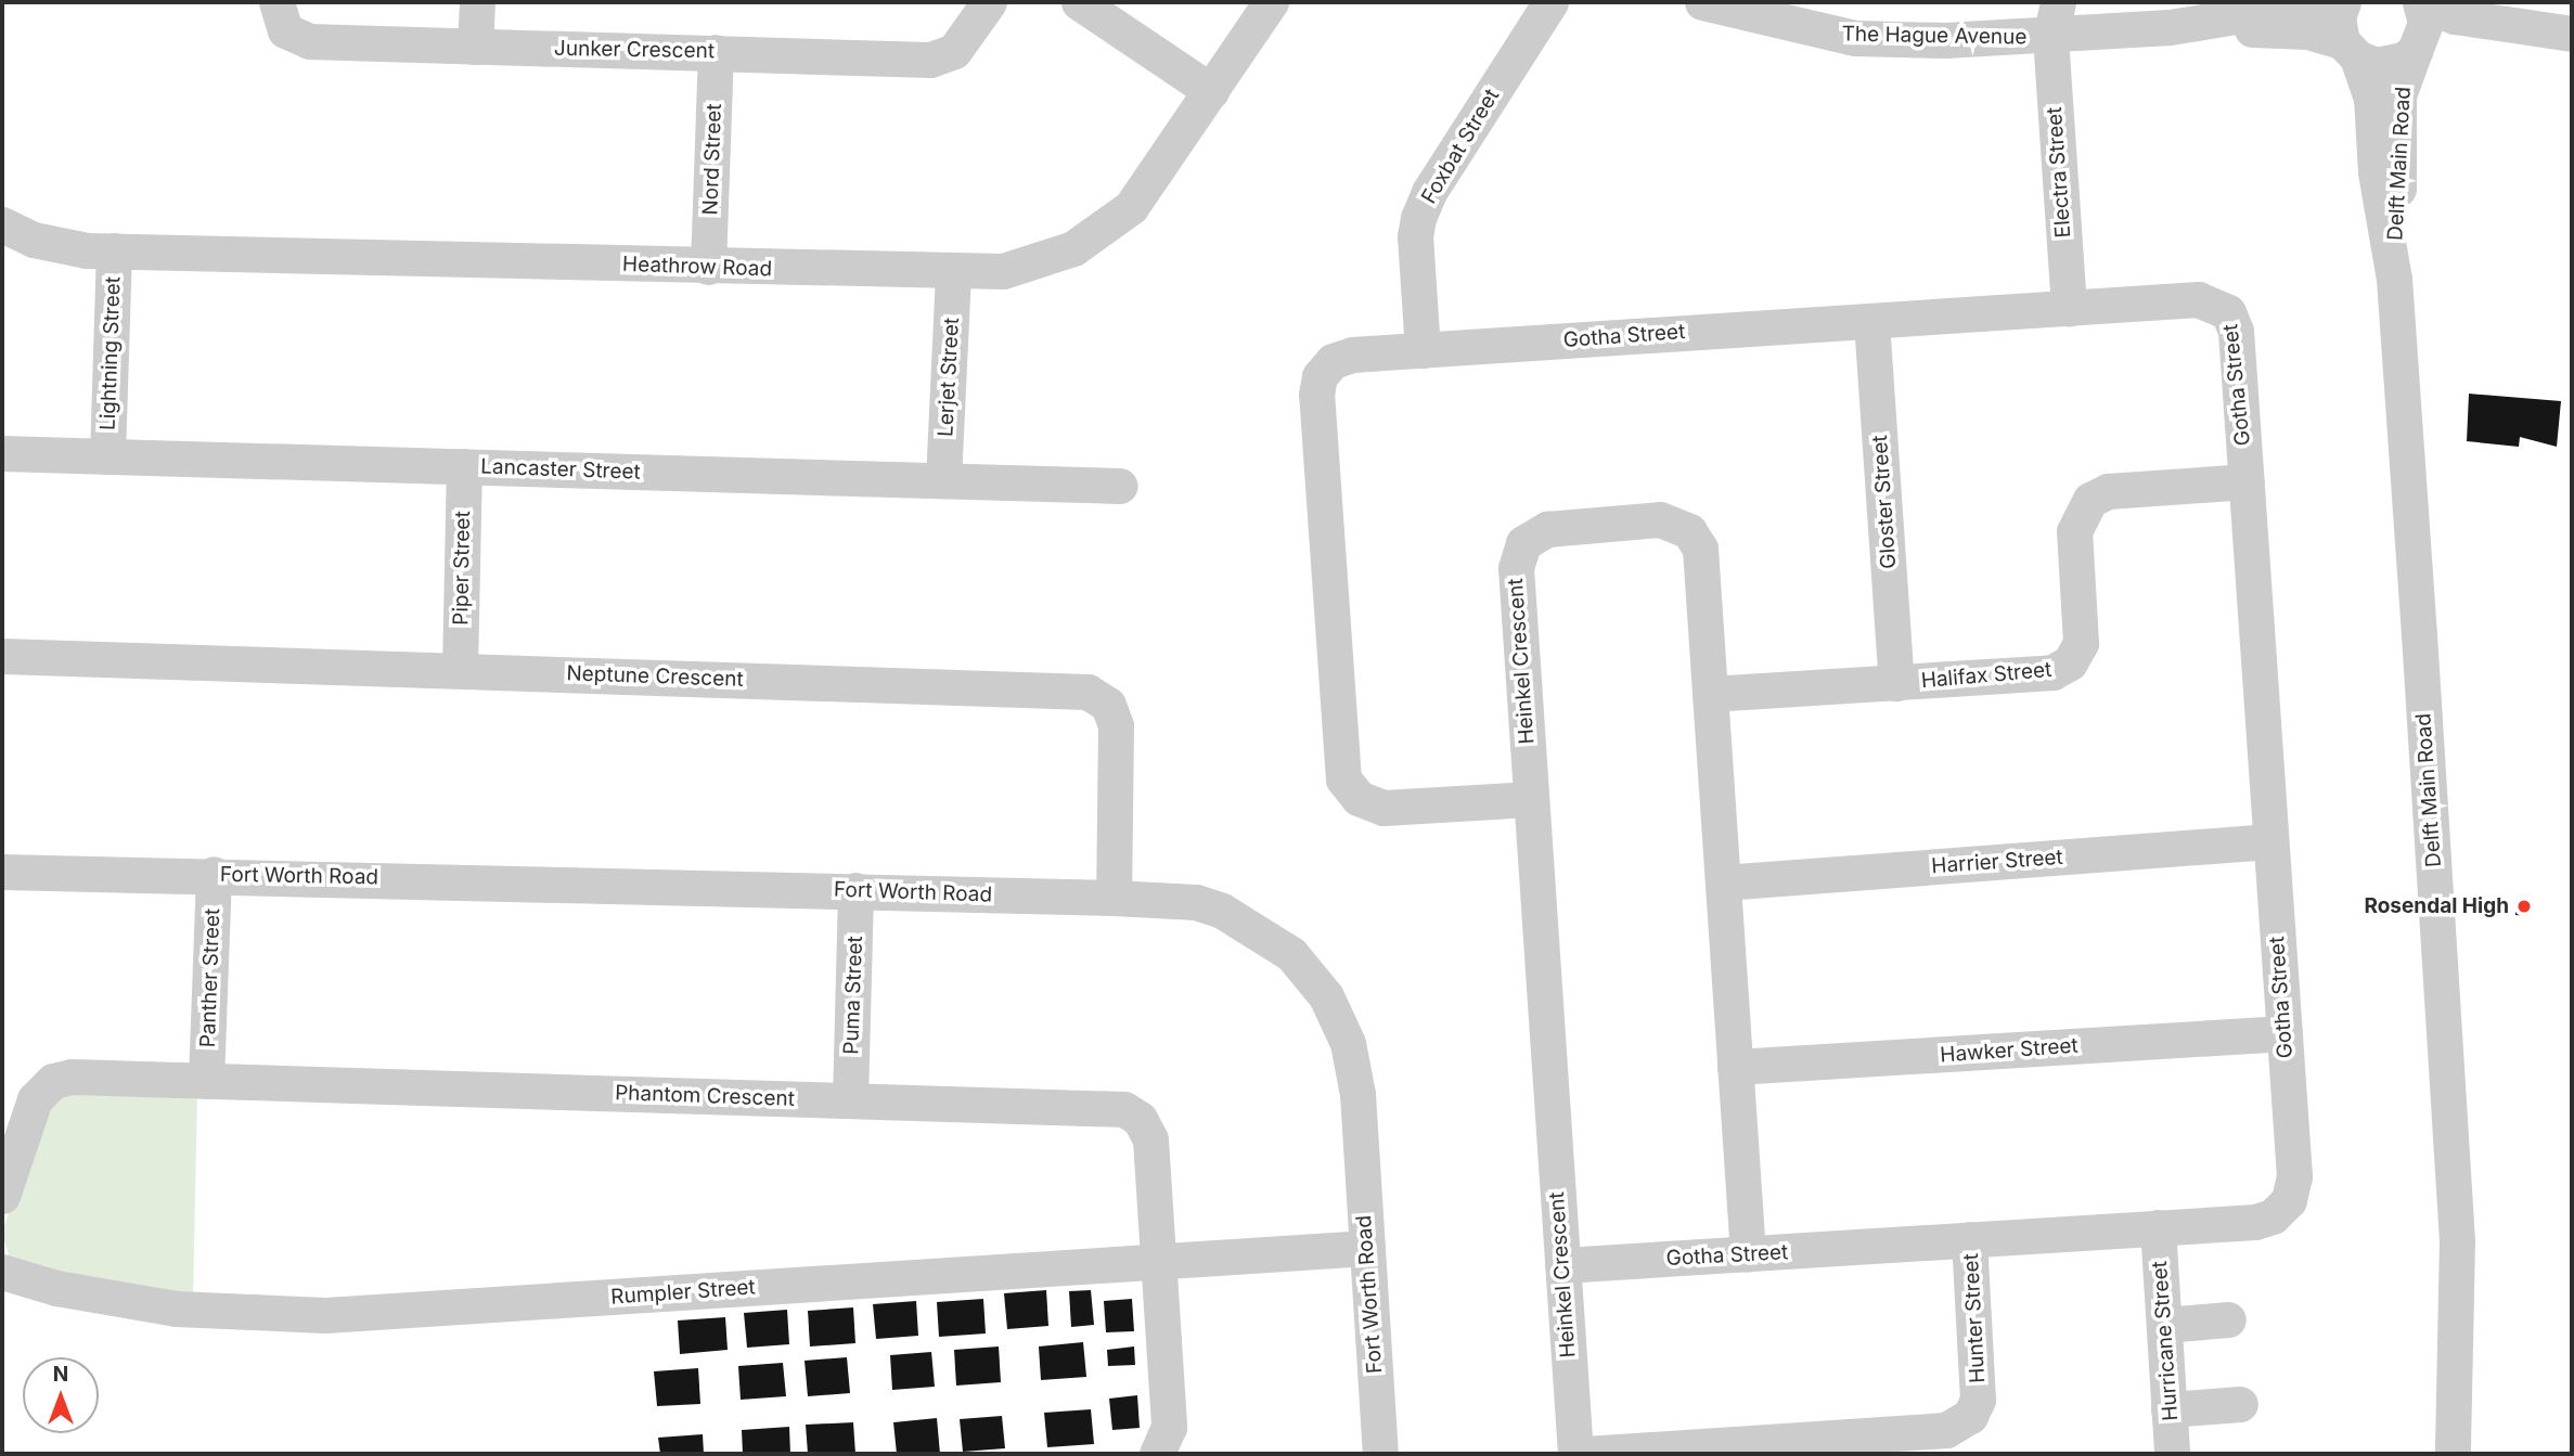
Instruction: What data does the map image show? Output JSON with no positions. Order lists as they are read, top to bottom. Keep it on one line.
{"streets":{"street":["The Hague Avenue","Junker Crescent","Foxbat Street","Nord Street","Delft Main Road","Electra Street","Heathrow Road","Gotha Street","Lightning Street","Lerjet Street","Lancaster Street","Gloster Street","Piper Street","Heinkel Crescent","Halifax Street","Neptune Crescent","Harrier Street","Fort Worth Road","Panther Street","Puma Street","Hawker Street","Phantom Crescent","Rumpler Street","Hunter Street","Hurricane Street"]},"crossings":[["The Hague Avenue","Delft Main Road"],["The Hague Avenue","Electra Street"],["Junker Crescent","Nord Street"],["Foxbat Street","Gotha Street"],["Nord Street","Heathrow Road"],["Electra Street","Gotha Street"],["Heathrow Road","Lightning Street"],["Heathrow Road","Lerjet Street"],["Gotha Street","Gloster Street"],["Gotha Street","Heinkel Crescent"],["Gotha Street","Halifax Street"],["Gotha Street","Harrier Street"],["Gotha Street","Hawker Street"],["Gotha Street","Hunter Street"],["Gotha Street","Hurricane Street"],["Lightning Street","Lancaster Street"],["Lerjet Street","Lancaster Street"],["Lancaster Street","Piper Street"],["Gloster Street","Halifax Street"],["Piper Street","Neptune Crescent"],["Heinkel Crescent","Halifax Street"],["Heinkel Crescent","Harrier Street"],["Heinkel Crescent","Hawker Street"],["Neptune Crescent","Fort Worth Road"],["Fort Worth Road","Panther Street"],["Fort Worth Road","Puma Street"],["Fort Worth Road","Rumpler Street"],["Panther Street","Phantom Crescent"],["Puma Street","Phantom Crescent"],["Phantom Crescent","Rumpler Street"]],"places":["Rosendal High"],"north":"top"}
